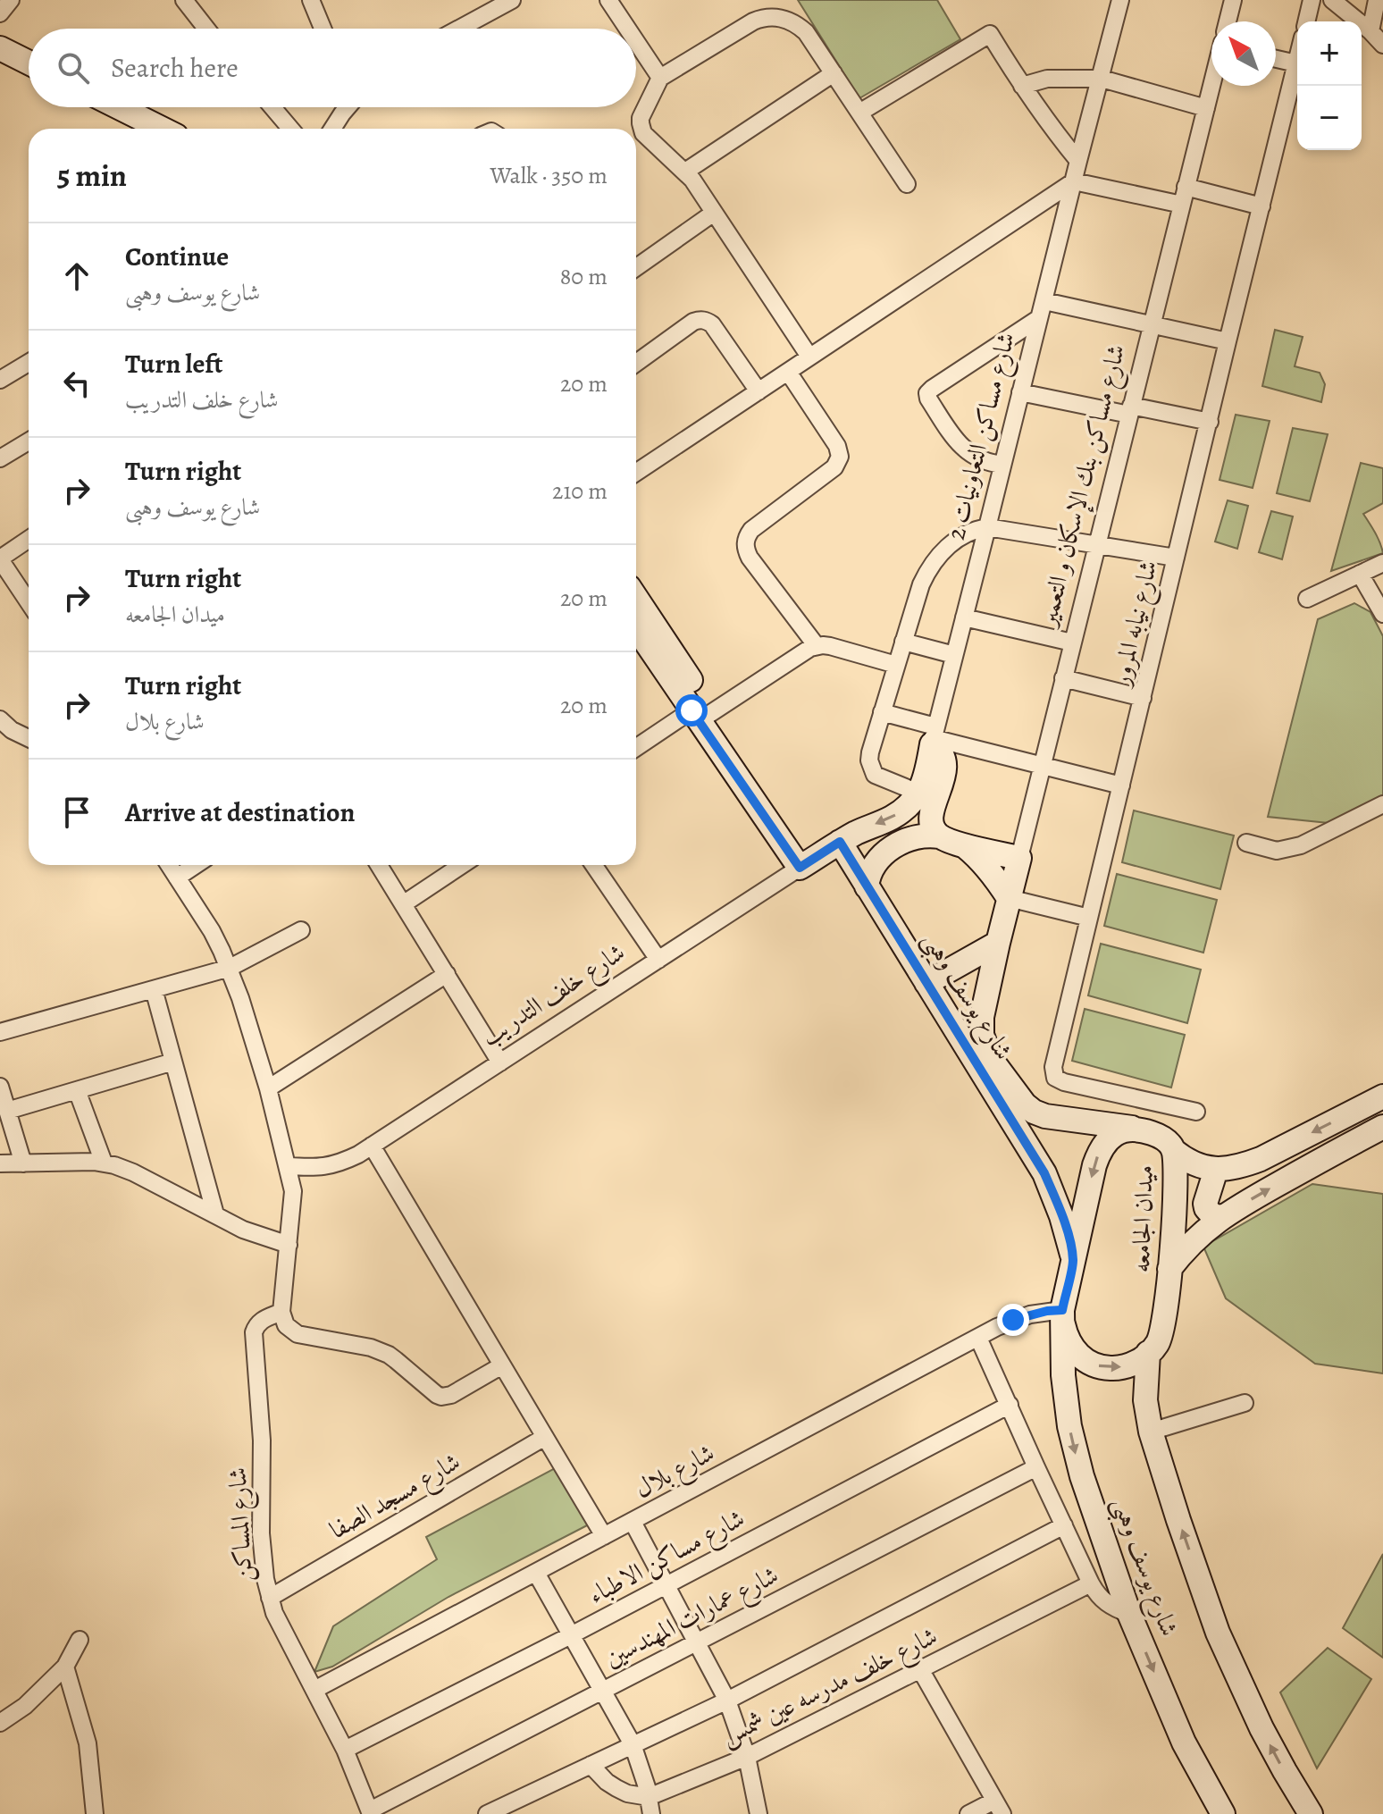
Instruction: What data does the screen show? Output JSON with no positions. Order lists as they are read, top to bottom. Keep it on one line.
{"streets":{"main road":["شارع مساكن التعاونيات 2","شارع مساكن بنك الإسكان و التعمير","شارع خلف التدريب","شارع يوسف وهبى","ميدان الجامعه"],"street":["شارع نيابه المرور","شارع بلال","شارع مسجد الصفا","شارع المساكن","شارع مساكن الاطباء","شارع عمارات المهندسين","شارع خلف مدرسه عين شمس"]},"crossings":[["شارع مساكن بنك الإسكان و التعمير","شارع يوسف وهبى"],["شارع خلف التدريب","شارع يوسف وهبى"],["شارع يوسف وهبى","ميدان الجامعه"],["شارع يوسف وهبى","شارع بلال"],["ميدان الجامعه","شارع بلال"],["شارع بلال","شارع المساكن"],["شارع مسجد الصفا","شارع المساكن"],["شارع المساكن","شارع مساكن الاطباء"],["شارع المساكن","شارع عمارات المهندسين"]],"north":"top left","page":{"map_buttons":["+","−"],"search":"Search here","heading":["5 min","Walk · 350 m"],"list":[["Continue","شارع يوسف وهبى","80 m"],["Turn left","شارع خلف التدريب","20 m"],["Turn right","شارع يوسف وهبى","210 m"],["Turn right","ميدان الجامعه","20 m"],["Turn right","شارع بلال","20 m"],"Arrive at destination"]}}
